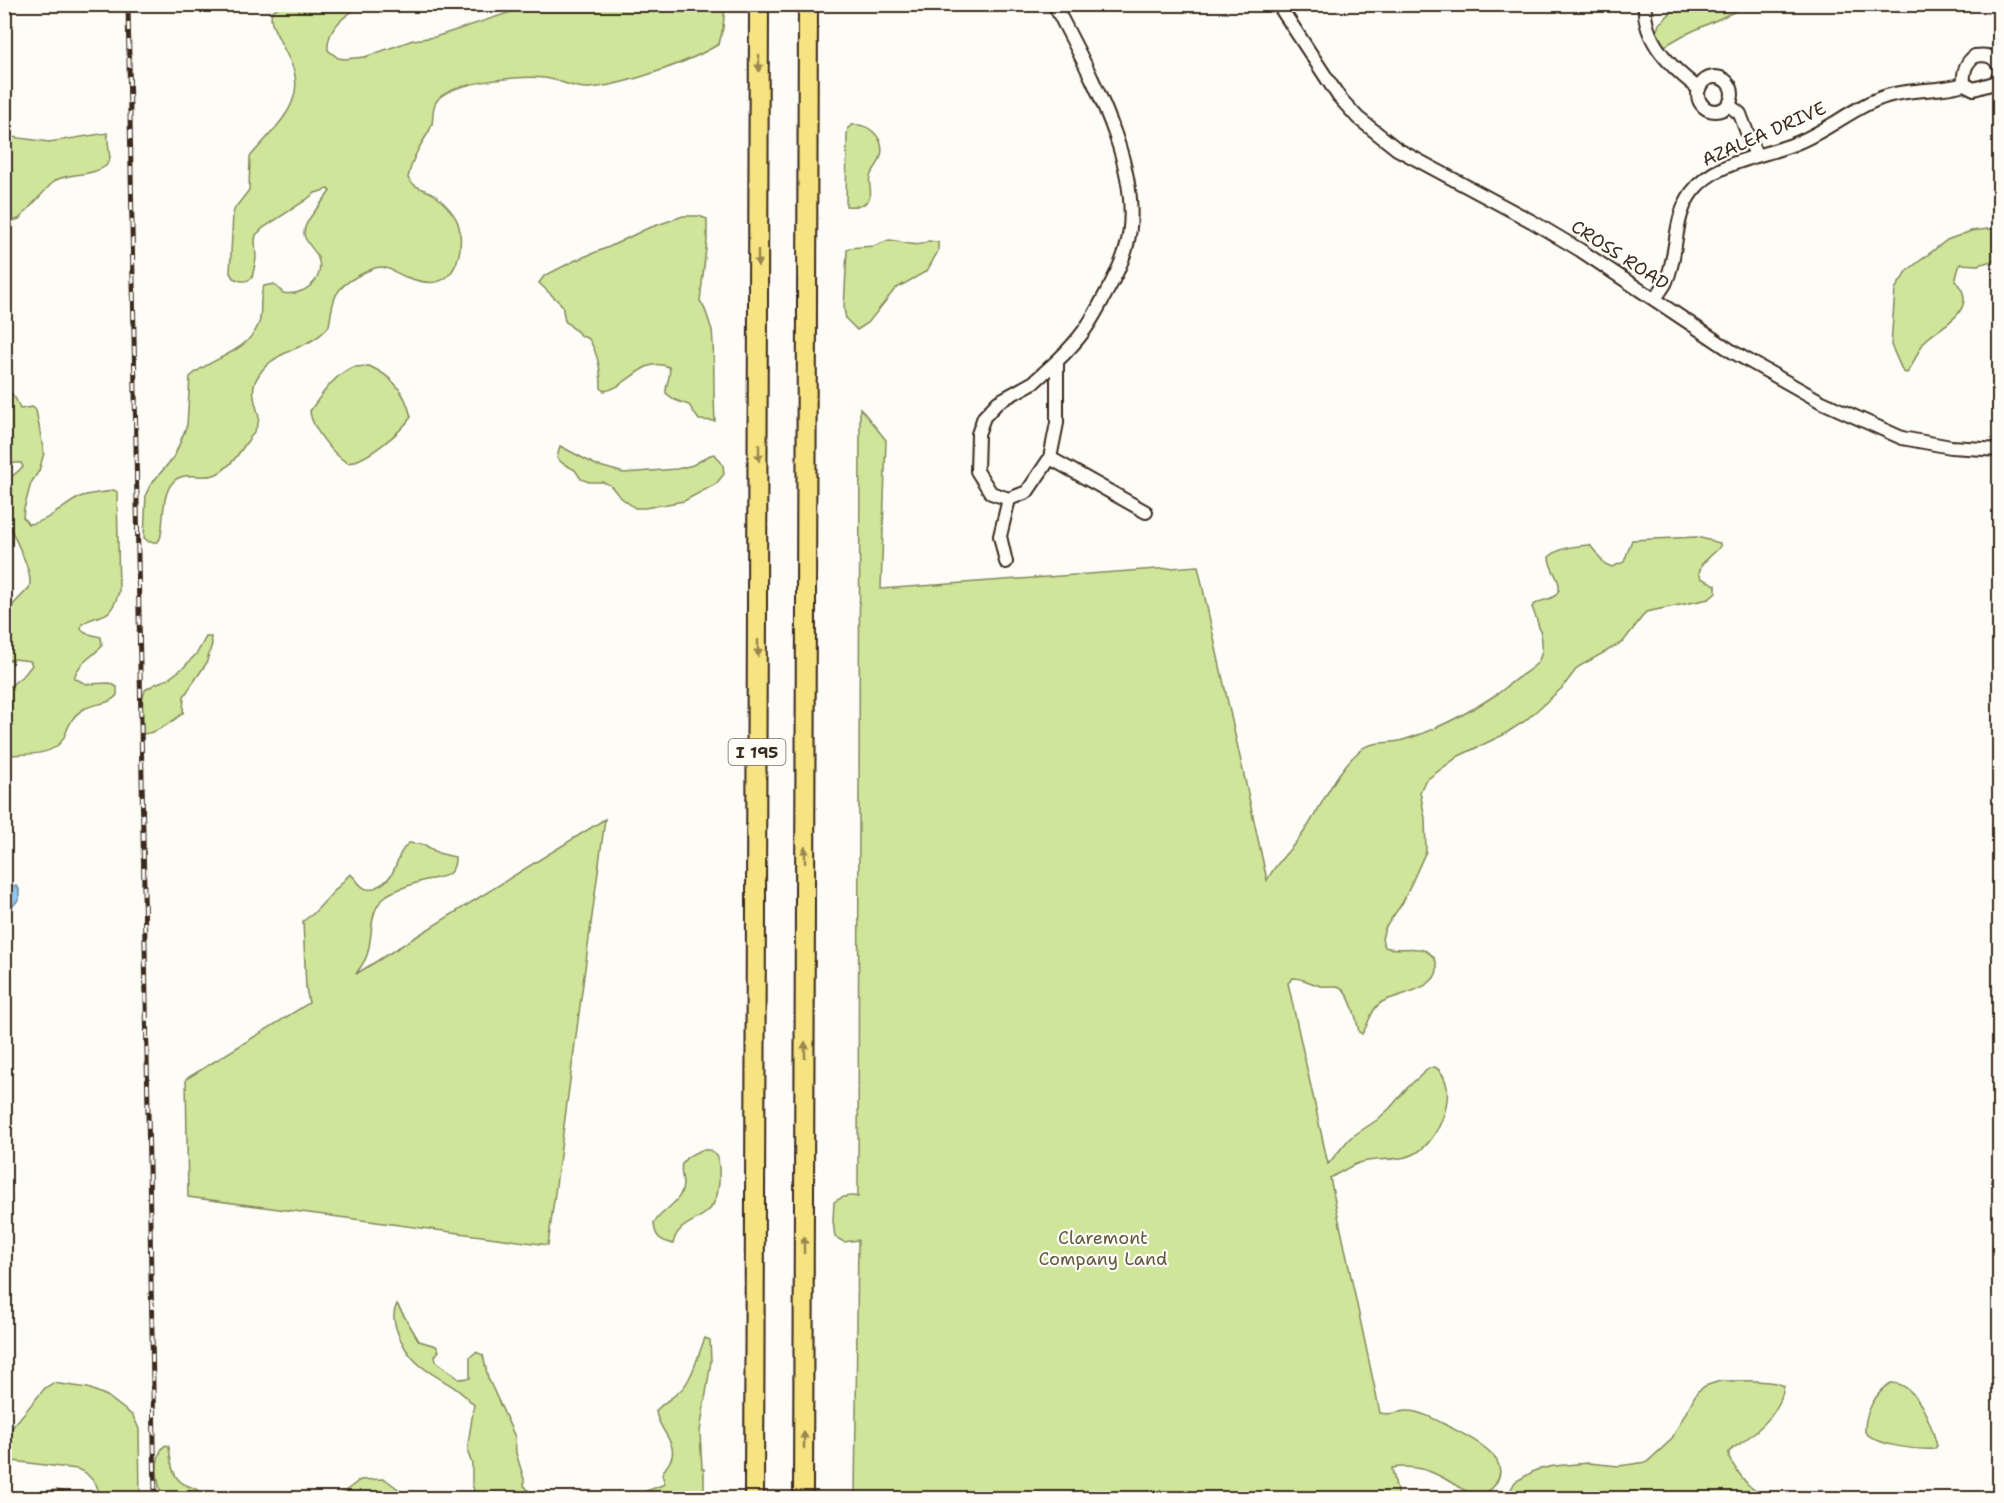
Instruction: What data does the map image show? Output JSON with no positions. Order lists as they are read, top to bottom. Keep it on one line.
{"streets":{"highway":["I 195"],"street":["AZALEA DRIVE","CROSS ROAD"]},"crossings":[["AZALEA DRIVE","CROSS ROAD"]],"parks":["Claremont Company Land"]}
